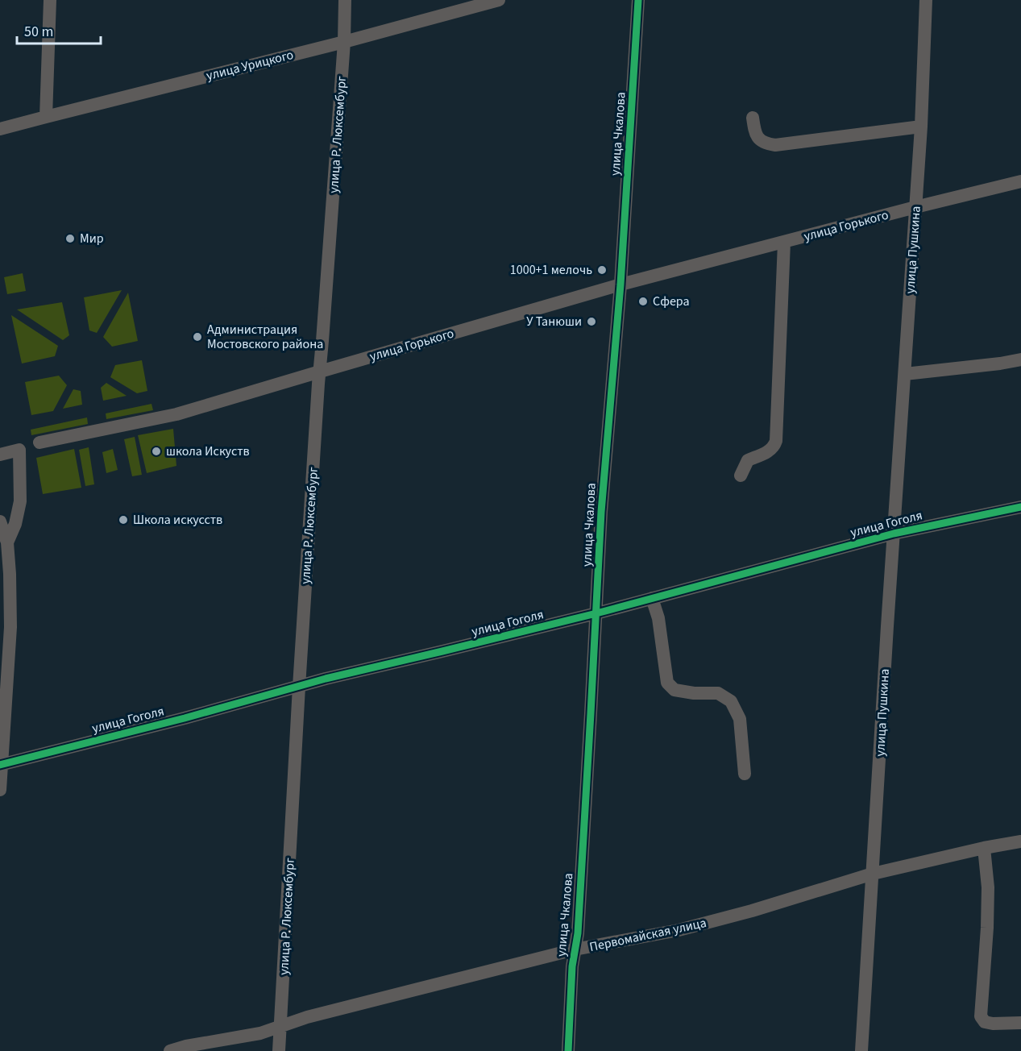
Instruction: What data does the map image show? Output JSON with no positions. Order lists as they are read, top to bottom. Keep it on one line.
{"streets":{"street":["улица Урицкого","улица Чкалова","улица Р. Люксембург","улица Горького","улица Пушкина","улица Гоголя","Первомайская улица"]},"crossings":[["улица Урицкого","улица Р. Люксембург"],["улица Чкалова","улица Горького"],["улица Чкалова","улица Гоголя"],["улица Чкалова","Первомайская улица"],["улица Р. Люксембург","улица Горького"],["улица Р. Люксембург","улица Гоголя"],["улица Р. Люксембург","Первомайская улица"],["улица Горького","улица Пушкина"],["улица Пушкина","улица Гоголя"],["улица Пушкина","Первомайская улица"]],"places":["Мир","1000+1 мелочь","Сфера","У Танюши","Администрация Мостовского района","школа Искуств","Школа искусств"],"scale_bar":"50 m"}
